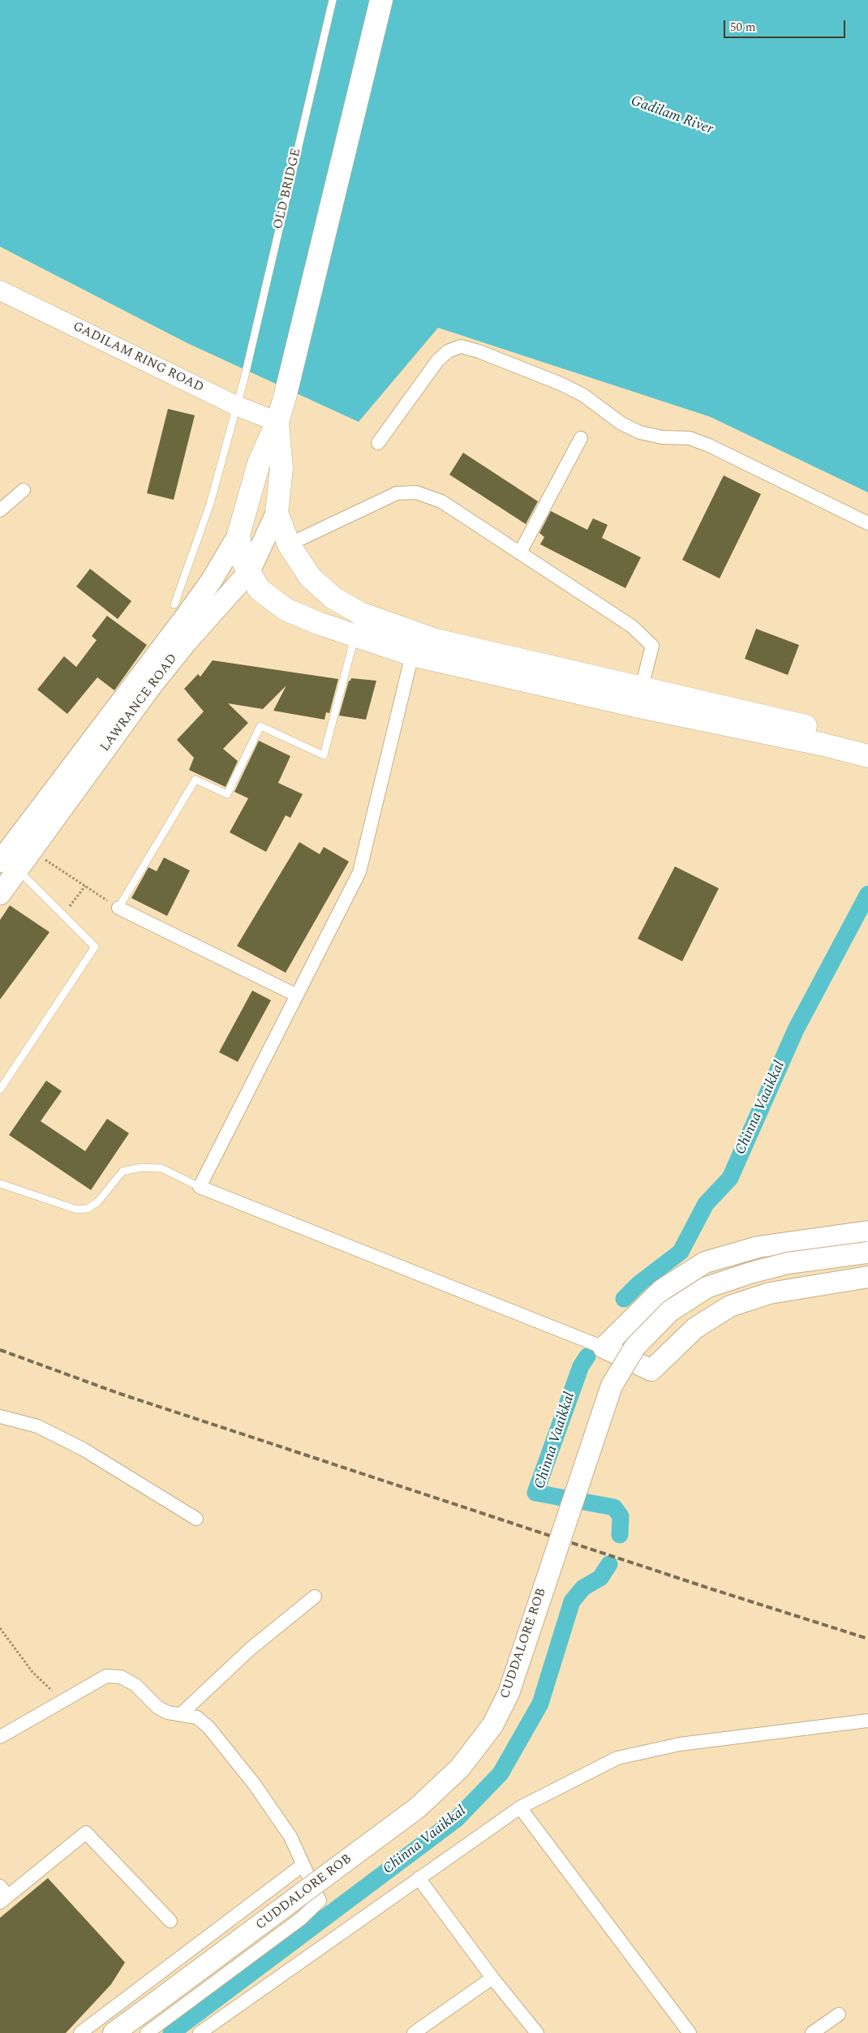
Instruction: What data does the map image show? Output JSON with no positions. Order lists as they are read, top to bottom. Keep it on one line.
{"streets":{"main road":["GADILAM RING ROAD","LAWRANCE ROAD","CUDDALORE ROB"],"lane":["OLD BRIDGE"]},"crossings":[["OLD BRIDGE","GADILAM RING ROAD"]],"water":["Gadilam River","Chinna Vaaikkal"],"scale_bar":"50 m"}
